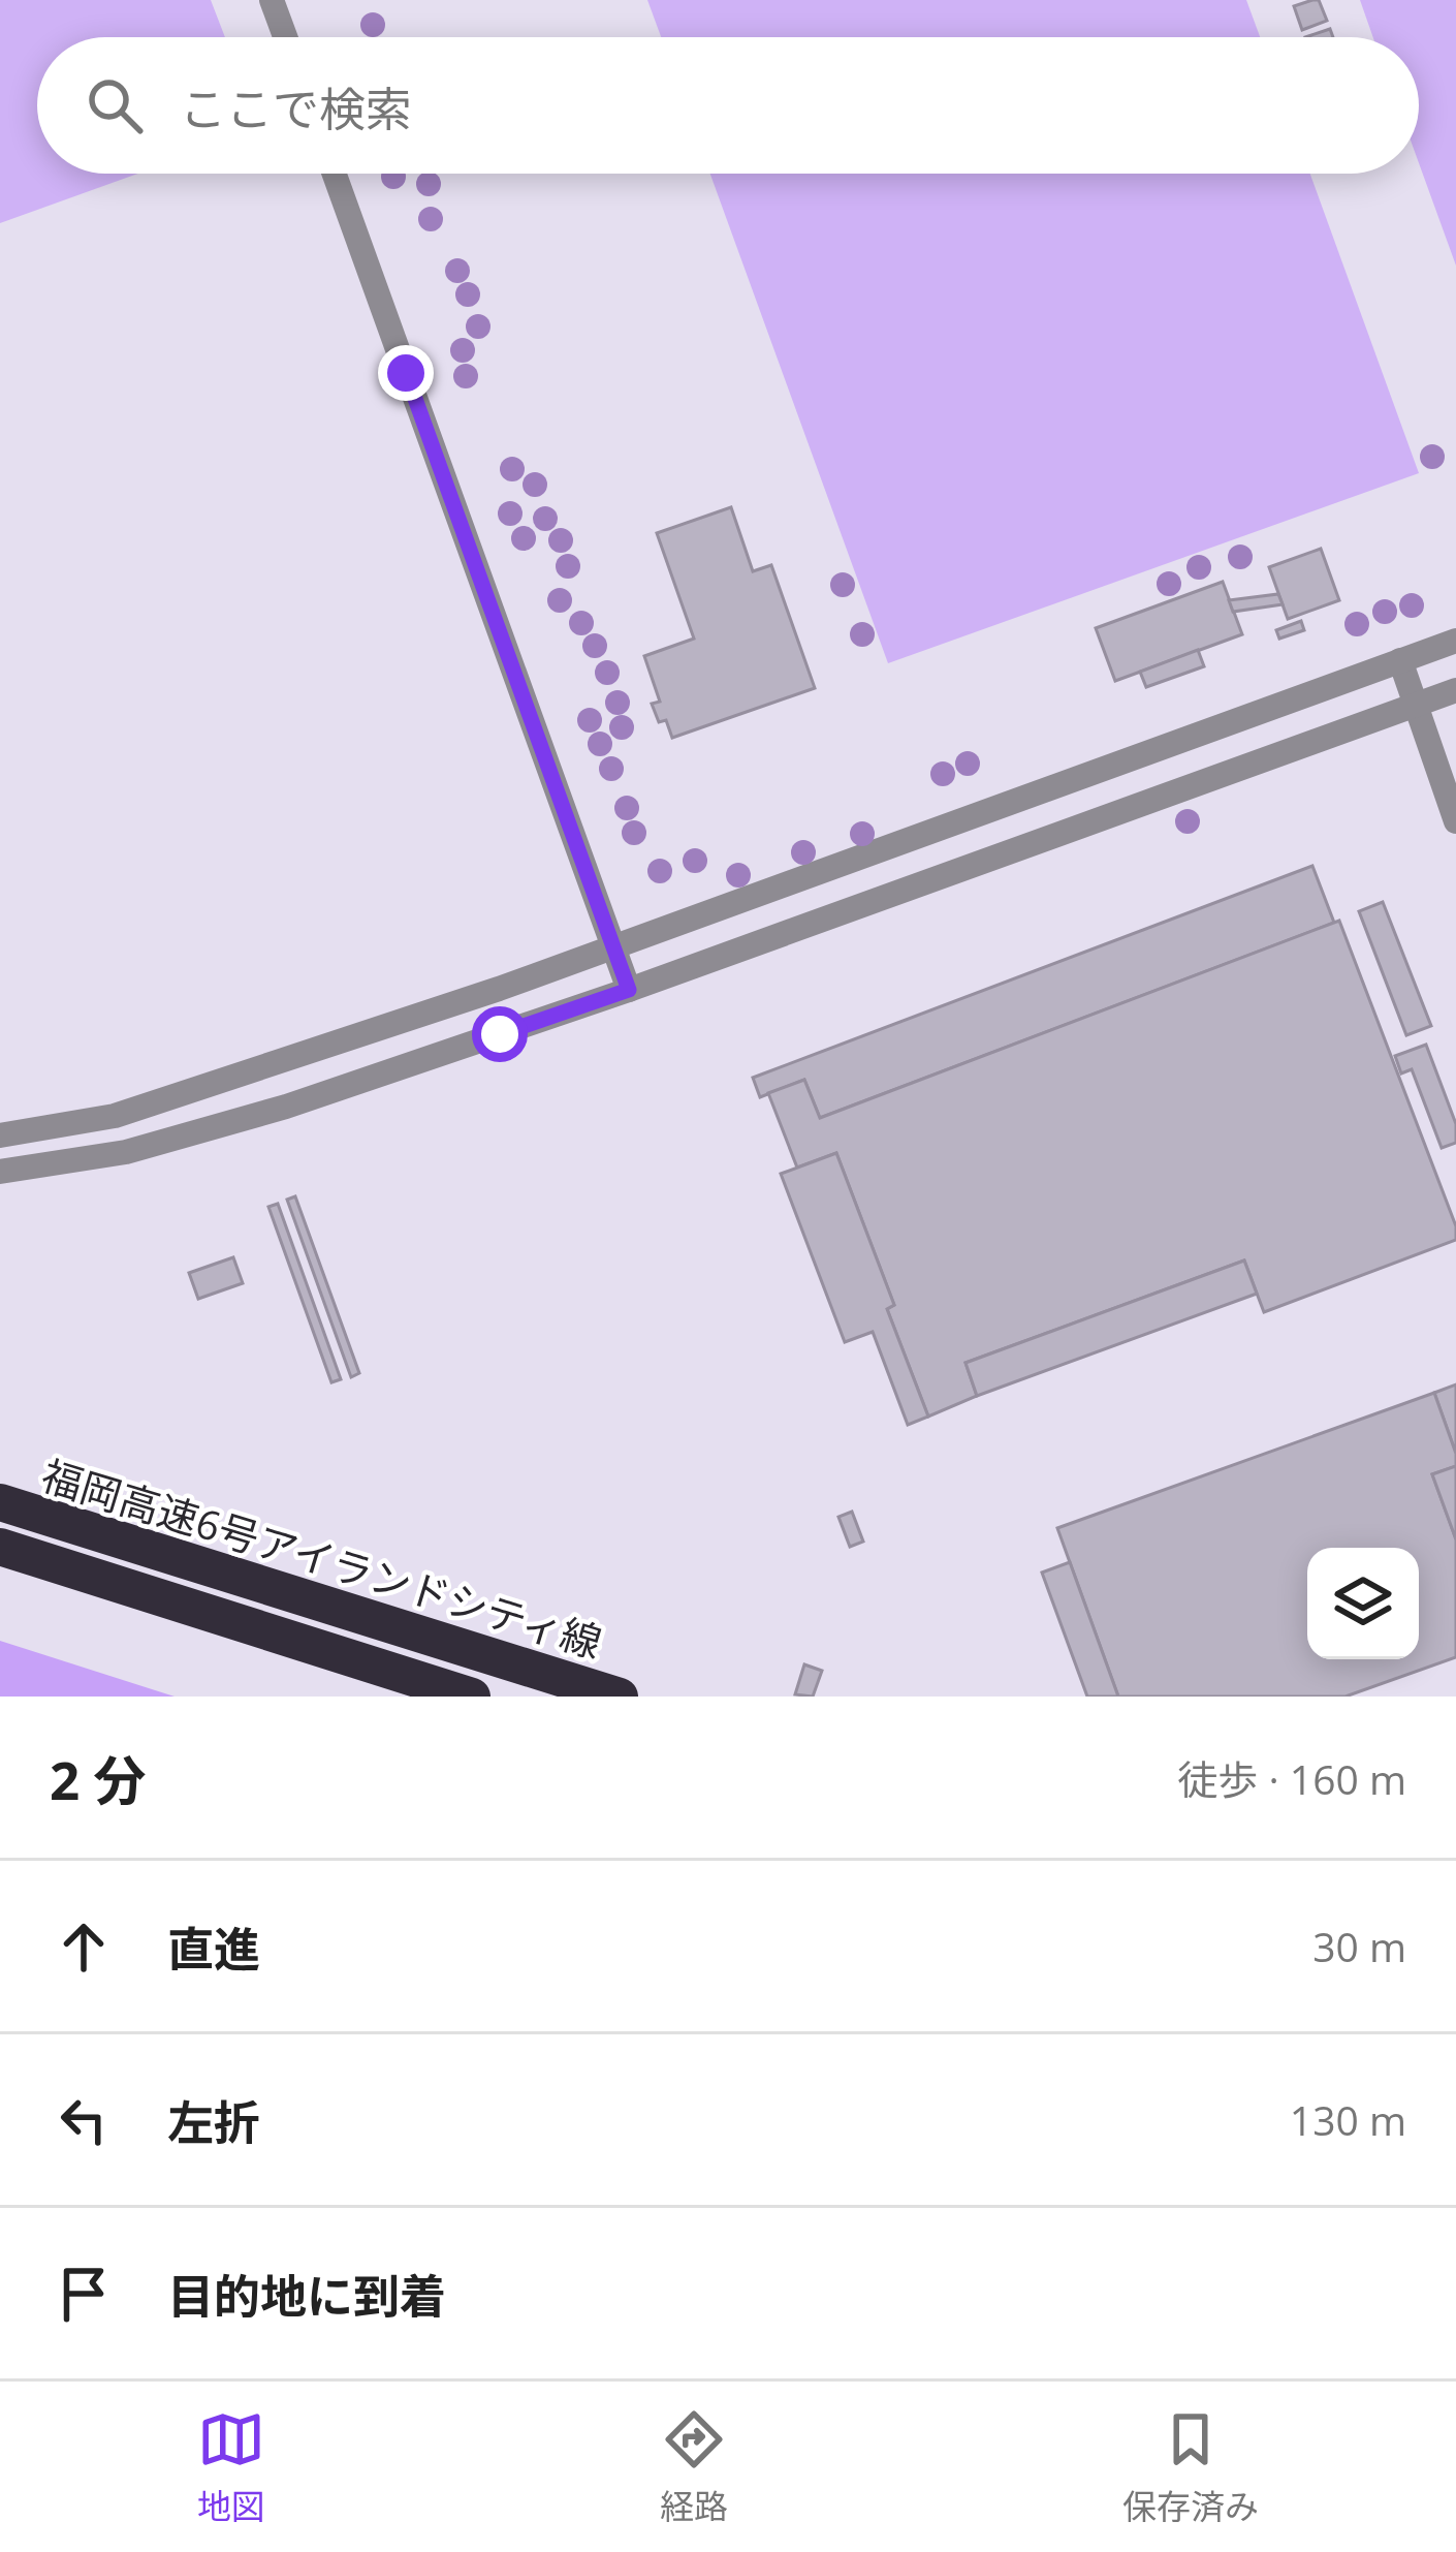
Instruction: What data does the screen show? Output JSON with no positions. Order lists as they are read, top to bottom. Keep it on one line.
{"streets":{"highway":["福岡高速6号アイランドシティ線"]},"page":{"search":"ここで検索","heading":["2 分","徒歩 · 160 m"],"list":[["直進","30 m"],["左折","130 m"],"目的地に到着"],"nav":["地図","経路","保存済み"]}}
